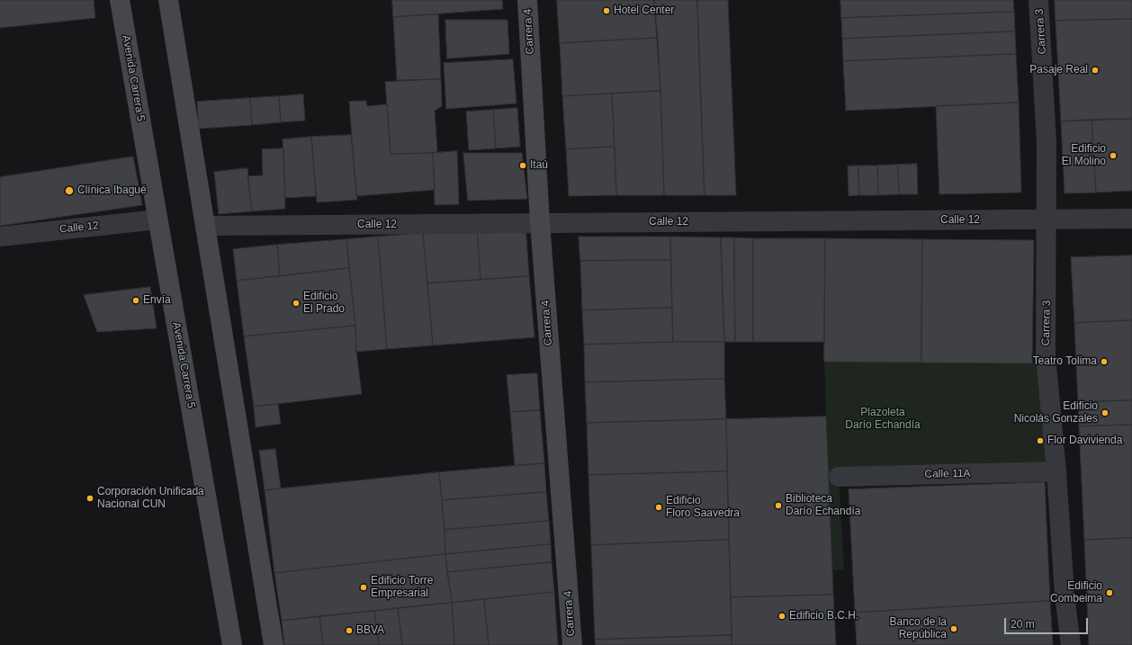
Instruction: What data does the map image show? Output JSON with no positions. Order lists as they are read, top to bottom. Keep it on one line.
{"streets":{"main road":["Carrera 4","Avenida Carrera 5"],"street":["Carrera 3","Calle 12","Calle 11A"]},"crossings":[["Carrera 4","Calle 12"],["Carrera 3","Calle 12"],["Carrera 3","Calle 11A"],["Avenida Carrera 5","Calle 12"]],"parks":["Plazoleta Darío Echandía"],"places":["Hotel Center","Pasaje Real","Edificio El Molino","Itaú","Clínica Ibagué","Envía","Edificio El Prado","Teatro Tolima","Edificio Nicolás Gonzales","Flor Davivienda","Corporación Unificada Nacional CUN","Biblioteca Darío Echandía","Edificio Floro Saavedra","Edificio Torre Empresarial","Edificio Combeima","Edificio B.C.H.","Banco de la República","BBVA"],"scale_bar":"20 m"}
